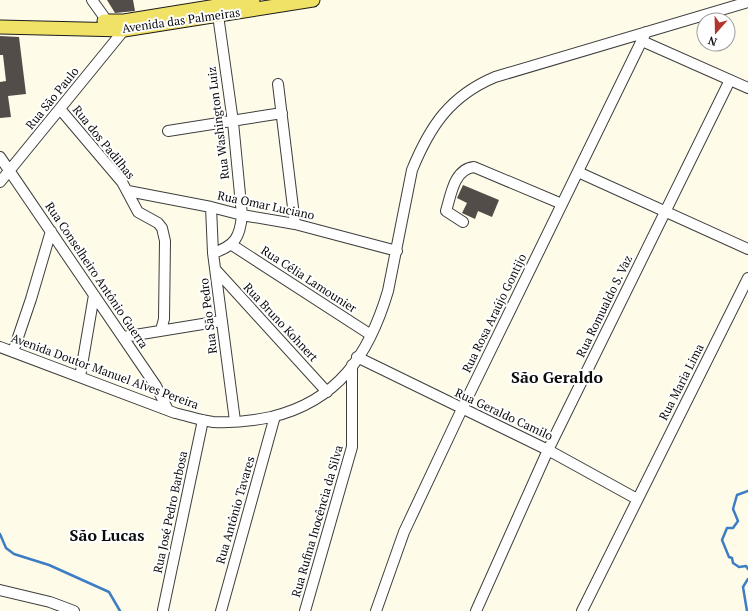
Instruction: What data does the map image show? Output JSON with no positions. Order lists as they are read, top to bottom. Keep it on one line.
{"streets":{"main road":["Avenida das Palmeiras"],"street":["Rua São Paulo","Rua Washington Luiz","Rua dos Padilhas","Rua Omar Luciano","Rua Conselheiro Antônio Guerra","Rua Célia Lamounier","Rua Romualdo S. Vaz","Rua Rosa Araújo Gontijo","Rua São Pedro","Rua Bruno Kohnert","Avenida Doutor Manuel Alves Pereira","Rua Maria Lima","Rua Geraldo Camilo","Rua Antônio Tavares","Rua José Pedro Barbosa","Rua Rufina Inocência da Silva"]},"crossings":[["Avenida das Palmeiras","Rua São Paulo"],["Avenida das Palmeiras","Rua Washington Luiz"],["Rua São Paulo","Rua dos Padilhas"],["Rua São Paulo","Rua Conselheiro Antônio Guerra"],["Rua Washington Luiz","Rua Omar Luciano"],["Rua Washington Luiz","Rua Célia Lamounier"],["Rua dos Padilhas","Rua Omar Luciano"],["Rua Omar Luciano","Rua São Pedro"],["Rua Omar Luciano","Avenida Doutor Manuel Alves Pereira"],["Rua Conselheiro Antônio Guerra","Avenida Doutor Manuel Alves Pereira"],["Rua Célia Lamounier","Avenida Doutor Manuel Alves Pereira"],["Rua Romualdo S. Vaz","Rua Geraldo Camilo"],["Rua Rosa Araújo Gontijo","Avenida Doutor Manuel Alves Pereira"],["Rua Rosa Araújo Gontijo","Rua Geraldo Camilo"],["Rua São Pedro","Rua Bruno Kohnert"],["Rua São Pedro","Avenida Doutor Manuel Alves Pereira"],["Rua Bruno Kohnert","Avenida Doutor Manuel Alves Pereira"],["Avenida Doutor Manuel Alves Pereira","Rua Geraldo Camilo"],["Avenida Doutor Manuel Alves Pereira","Rua Antônio Tavares"],["Avenida Doutor Manuel Alves Pereira","Rua José Pedro Barbosa"],["Avenida Doutor Manuel Alves Pereira","Rua Rufina Inocência da Silva"],["Rua Maria Lima","Rua Geraldo Camilo"],["Rua Geraldo Camilo","Rua Rufina Inocência da Silva"]],"districts":["São Geraldo","São Lucas"],"north":"bottom"}
